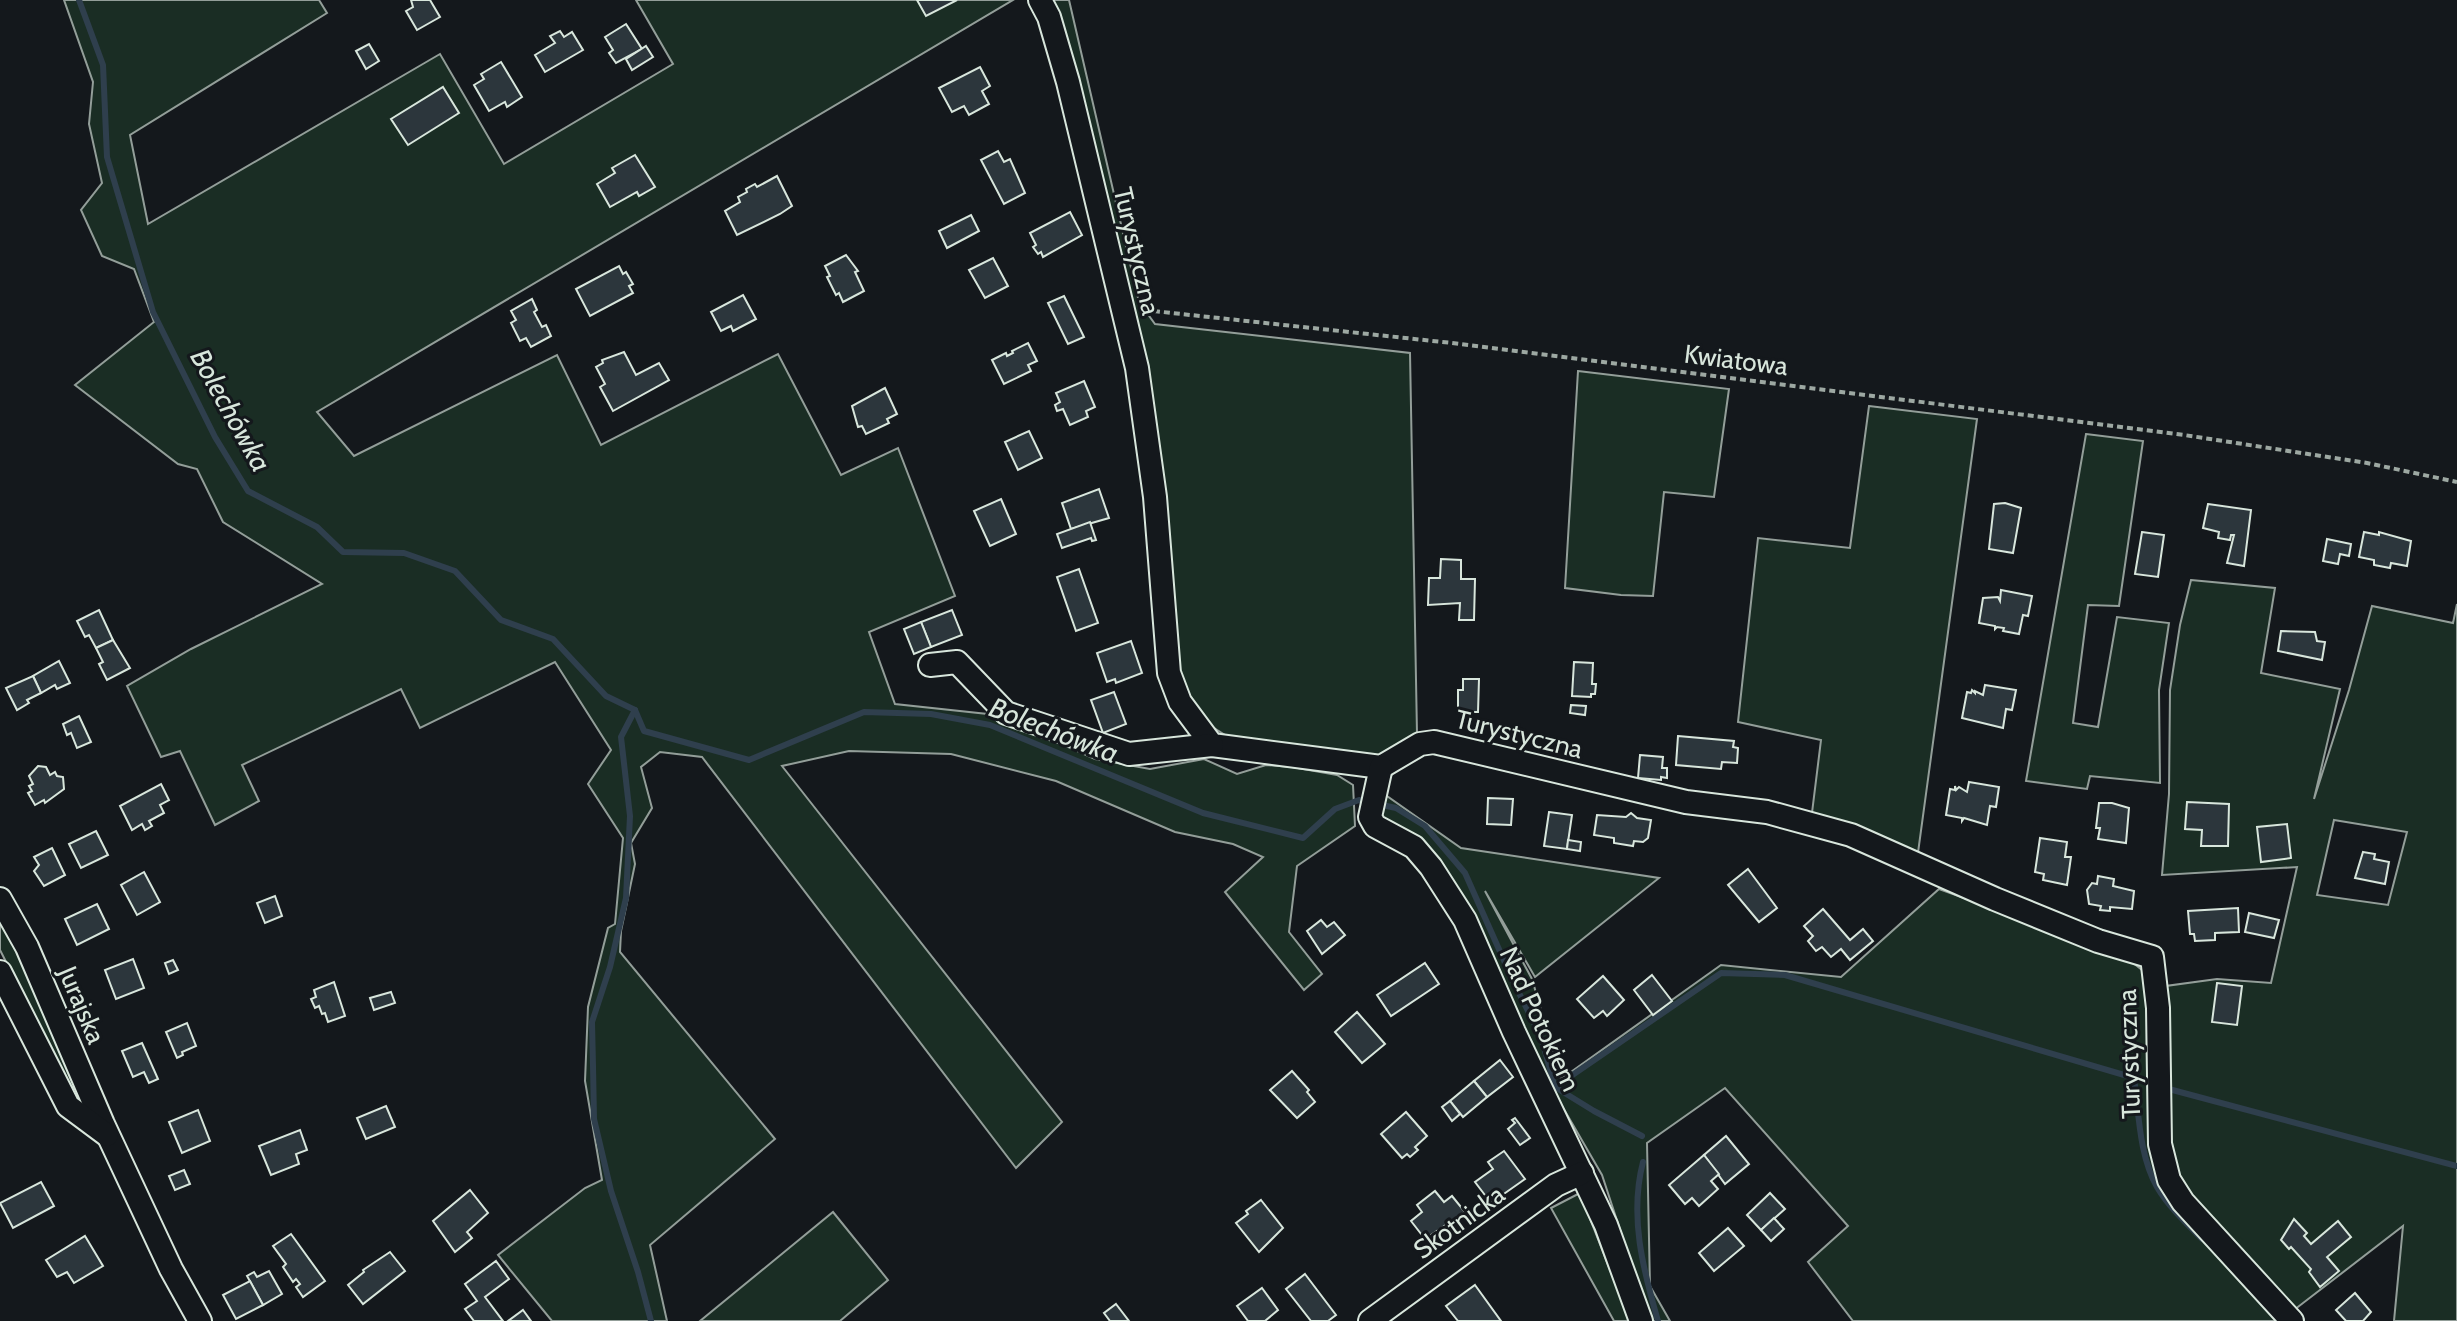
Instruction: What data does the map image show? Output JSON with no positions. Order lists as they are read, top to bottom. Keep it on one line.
{"streets":{"street":["Turystyczna","Jurajska","Nad Potokiem","Skotnicka"],"path":["Kwiatowa"]},"crossings":[["Turystyczna","Kwiatowa"],["Turystyczna","Nad Potokiem"],["Nad Potokiem","Skotnicka"]],"water":["Bolechówka"]}
